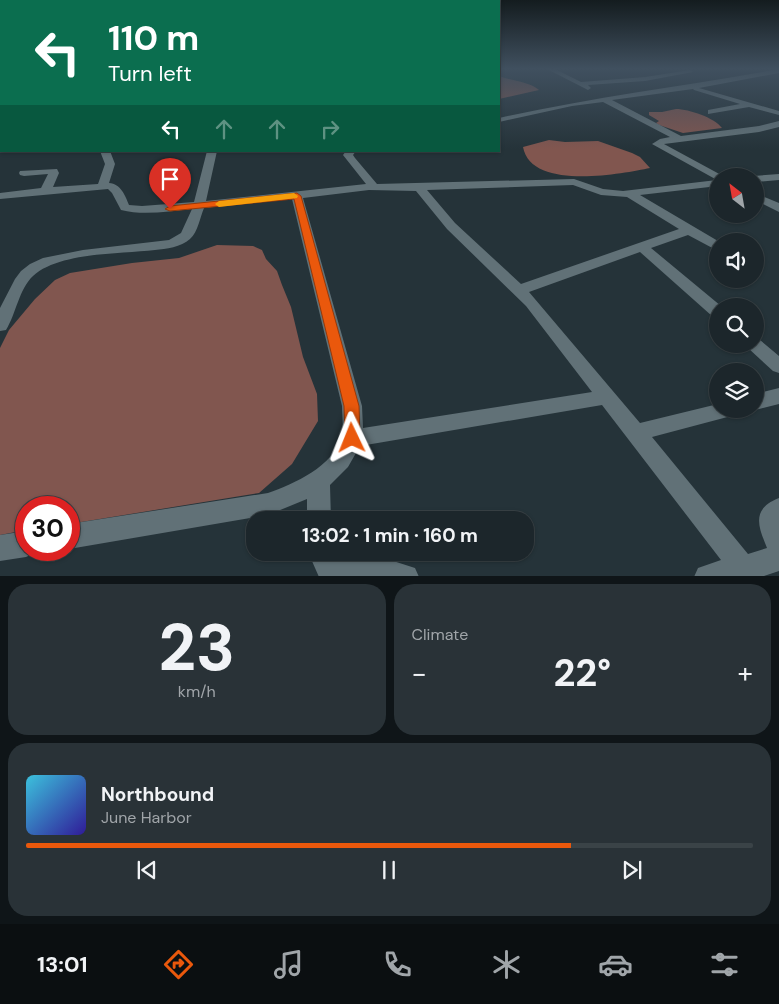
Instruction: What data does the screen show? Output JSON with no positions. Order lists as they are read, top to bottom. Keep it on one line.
{"north":"top left","page":{"turn":["110 m","Turn left"],"limit":"30","trip":"13:02 · 1 min · 160 m","tile":[["23","km/h"],"Climate"],"heat":["−","22°","+"],"song":["Northbound","June Harbor"],"tabs":"13:01"}}
